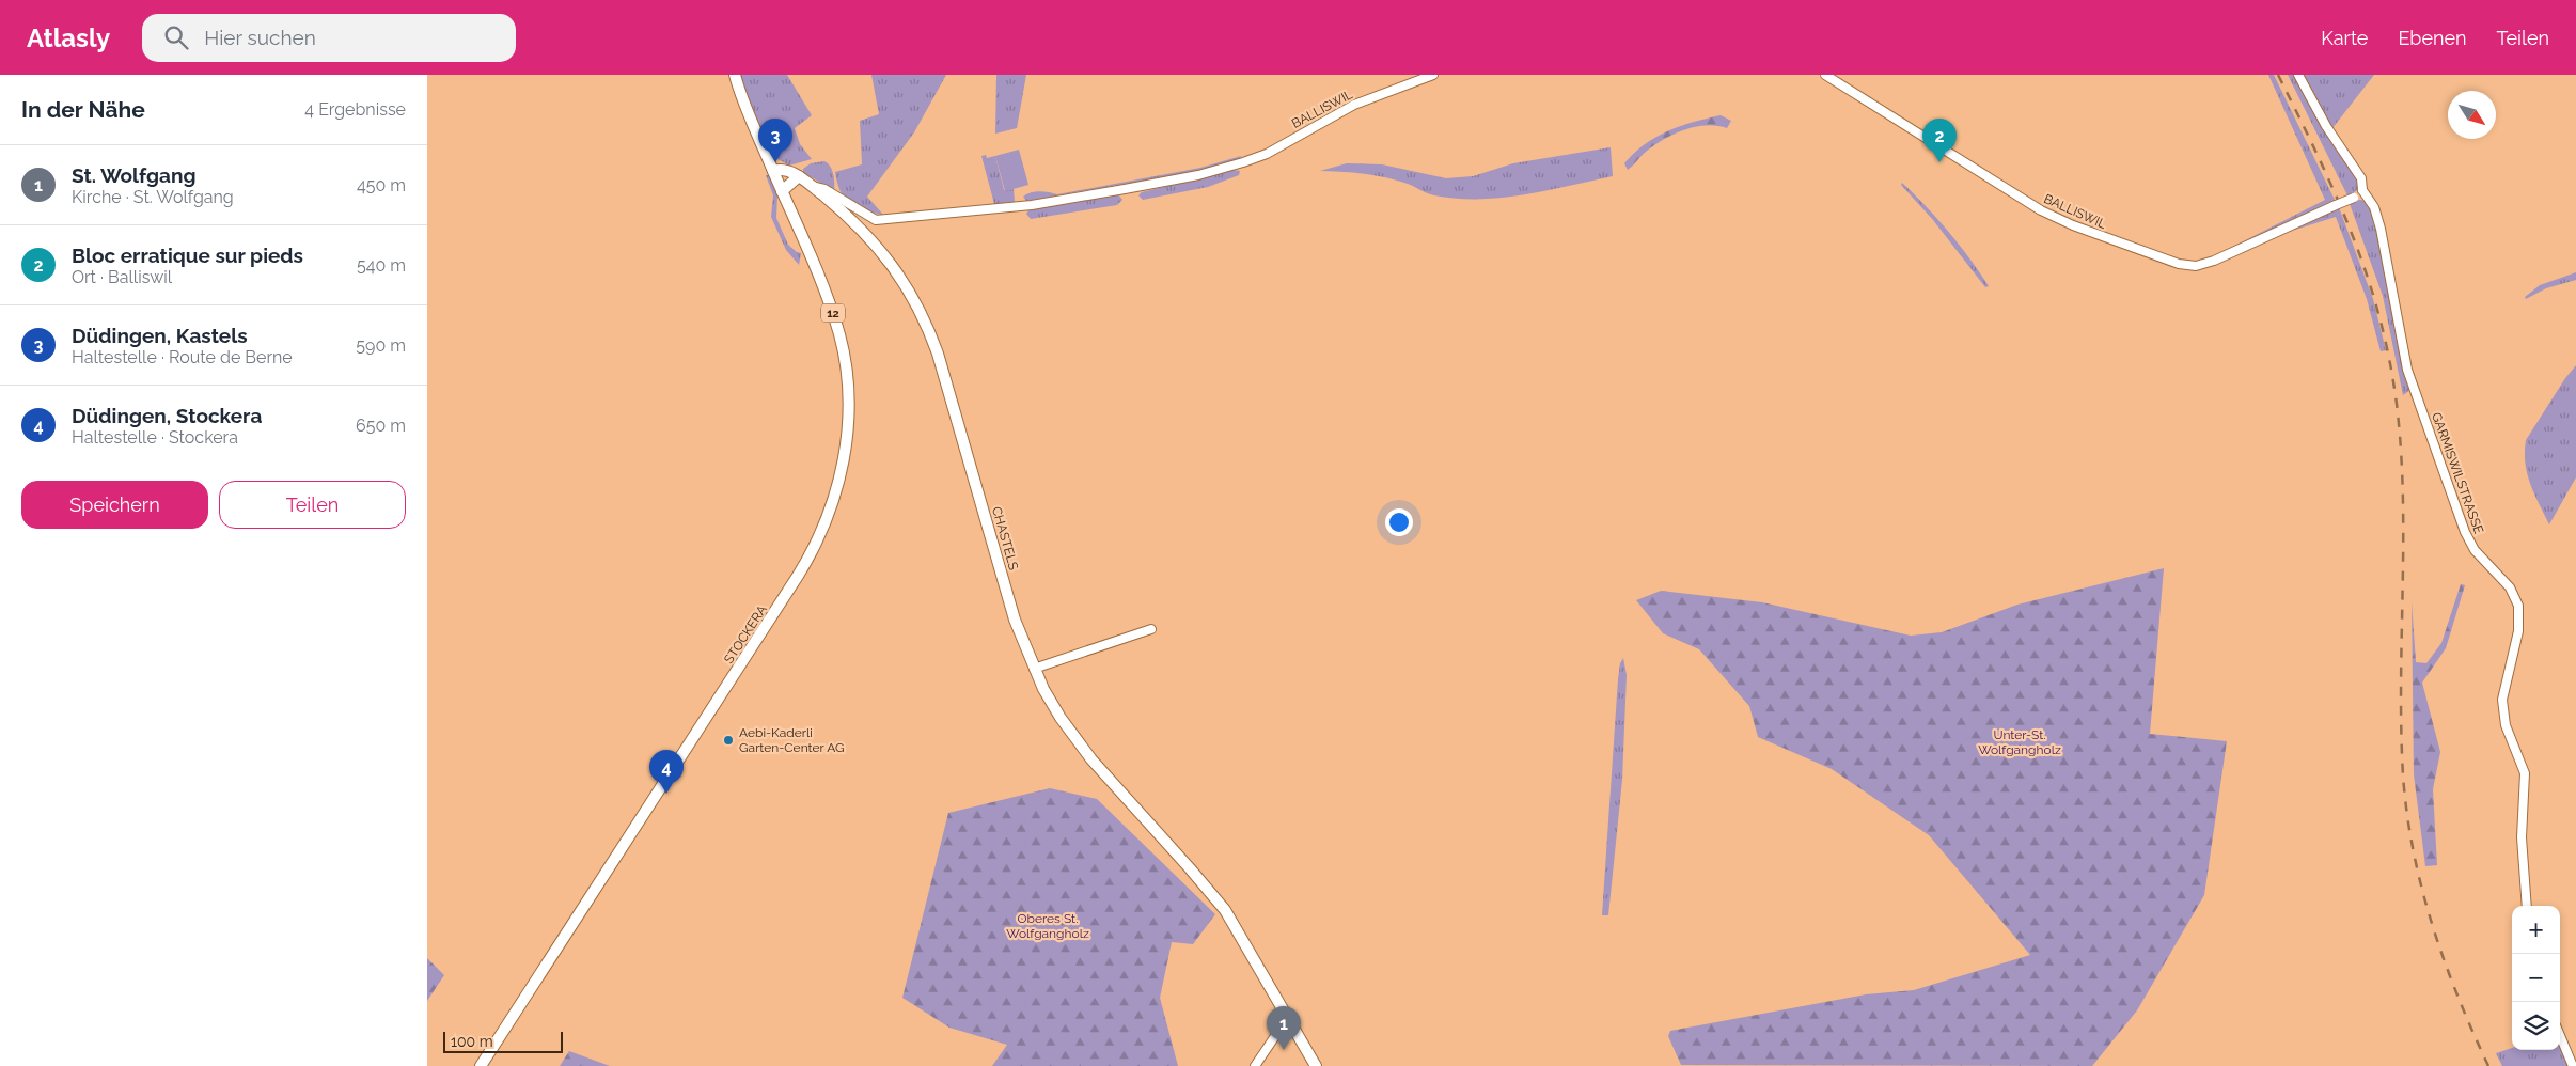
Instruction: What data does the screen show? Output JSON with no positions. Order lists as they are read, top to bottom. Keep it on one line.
{"streets":{"main road":["12","CHASTELS","STOCKERA"],"street":["BALLISWIL","GARMISWILSTRASSE"]},"crossings":[["BALLISWIL","GARMISWILSTRASSE"],["BALLISWIL","CHASTELS"],["12","CHASTELS"],["12","STOCKERA"],["CHASTELS","STOCKERA"]],"parks":["Unter-St. Wolfgangholz","Oberes St. Wolfgangholz"],"places":["Aebi-Kaderli Garten-Center AG"],"scale_bar":"100 m","north":"bottom right","page":{"header":"Atlasly","search":"Hier suchen","nav":["Karte","Ebenen","Teilen"],"heading":["In der Nähe","4 Ergebnisse"],"pins":["2","3","4","1"],"list":[{"mark":"1","name":"St. Wolfgang","note":"Kirche · St. Wolfgang","value":"450 m"},{"mark":"2","name":"Bloc erratique sur pieds","note":"Ort · Balliswil","value":"540 m"},{"mark":"3","name":"Düdingen, Kastels","note":"Haltestelle · Route de Berne","value":"590 m"},{"mark":"4","name":"Düdingen, Stockera","note":"Haltestelle · Stockera","value":"650 m"}],"buttons":["Speichern","Teilen"],"map_buttons":["+","−"],"scale":"100 m"}}
